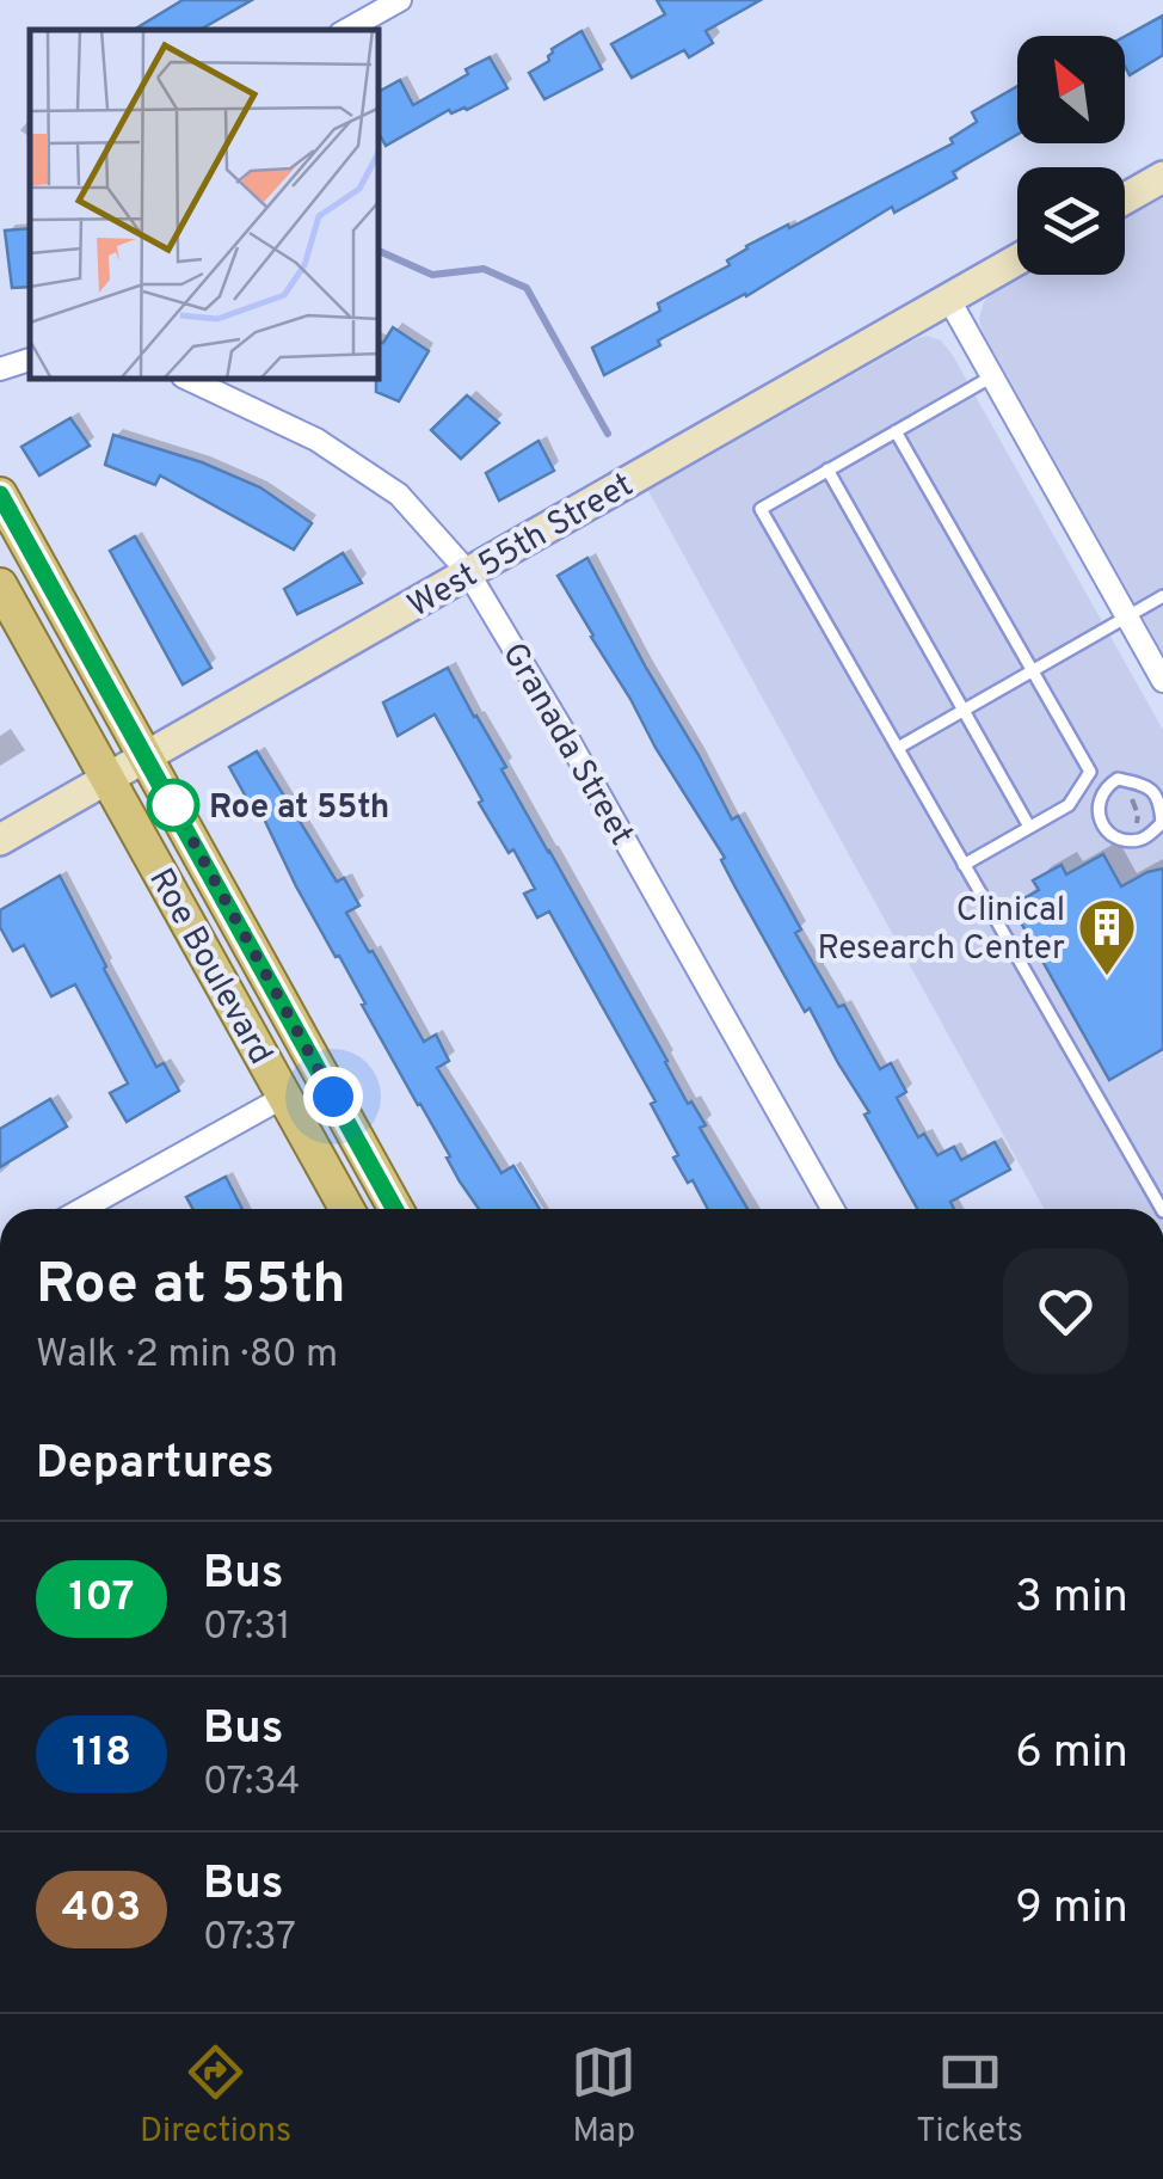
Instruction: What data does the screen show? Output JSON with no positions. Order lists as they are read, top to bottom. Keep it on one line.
{"streets":{"main road":["Roe Boulevard"],"street":["West 55th Street","Granada Street"]},"crossings":[["West 55th Street","Granada Street"],["West 55th Street","Roe Boulevard"]],"places":{"other":["Roe at 55th"],"building":["Clinical Research Center"]},"lines":["bus line 107"],"north":"top left","page":{"heading":[["Roe at 55th","Walk · 2 min · 80 m"],"Departures"],"list":[{"mark":"107","name":"Bus","note":"07:31","value":"3 min"},{"mark":"118","name":"Bus","note":"07:34","value":"6 min"},{"mark":"403","name":"Bus","note":"07:37","value":"9 min"}],"tabs":["Directions","Map","Tickets"]}}
